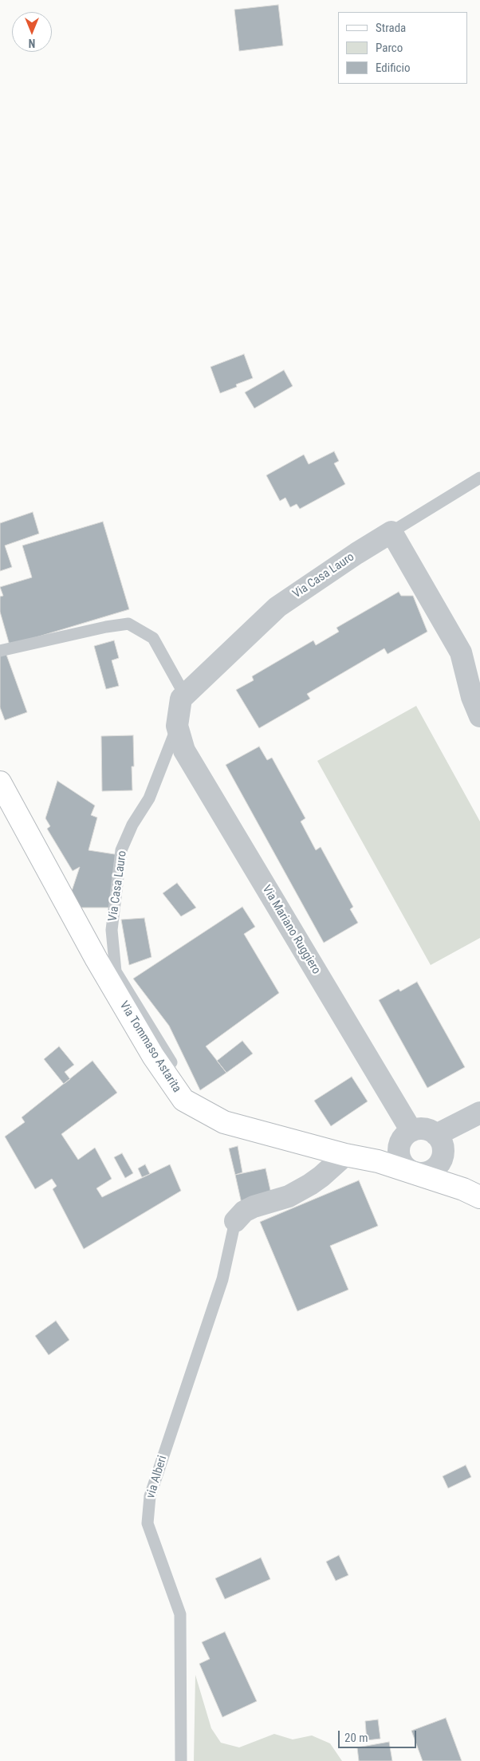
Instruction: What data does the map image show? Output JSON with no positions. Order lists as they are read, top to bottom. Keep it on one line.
{"streets":{"main road":["Via Tommaso Astarita"],"street":["Via Casa Lauro","Via Mariano Ruggiero"],"lane":["via Alberi"]},"crossings":[["Via Casa Lauro","Via Mariano Ruggiero"],["Via Casa Lauro","Via Tommaso Astarita"],["Via Mariano Ruggiero","Via Tommaso Astarita"]],"legend":["Strada","Parco","Edificio"],"scale_bar":"20 m","north":"bottom"}
